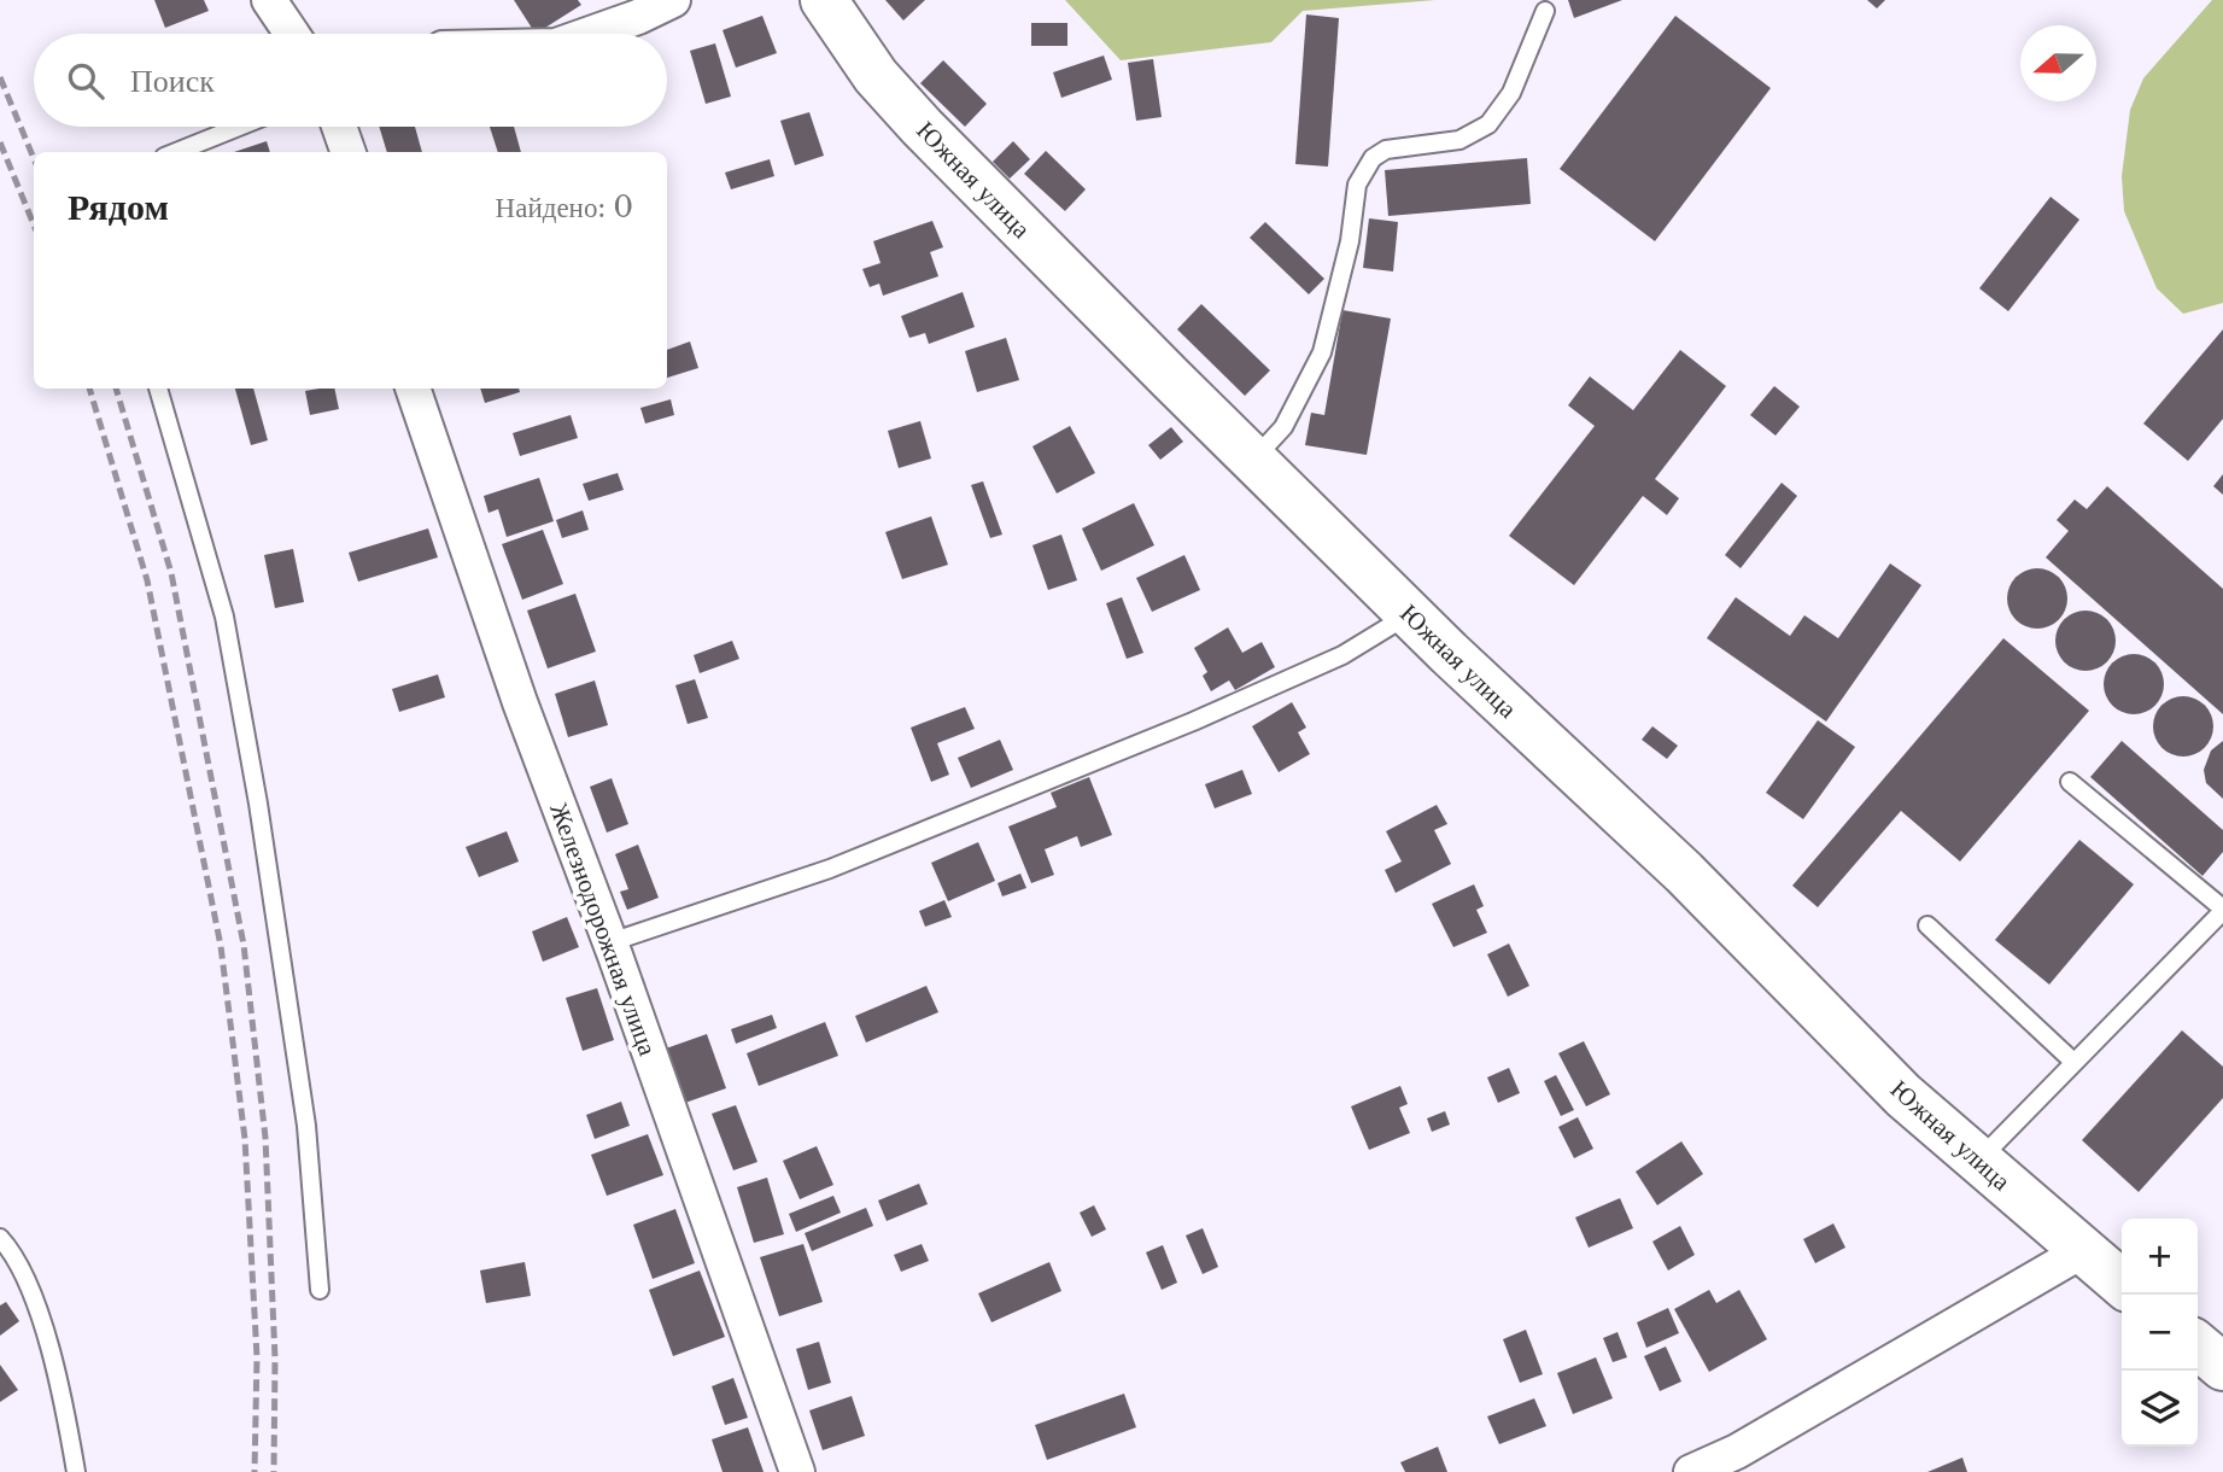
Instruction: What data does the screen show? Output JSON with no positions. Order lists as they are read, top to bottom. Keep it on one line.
{"streets":{"street":["Южная улица","Железнодорожная улица"]},"north":"left","page":{"search":"Поиск","heading":["Рядом","Найдено: 0"],"map_buttons":["+","−"]}}
